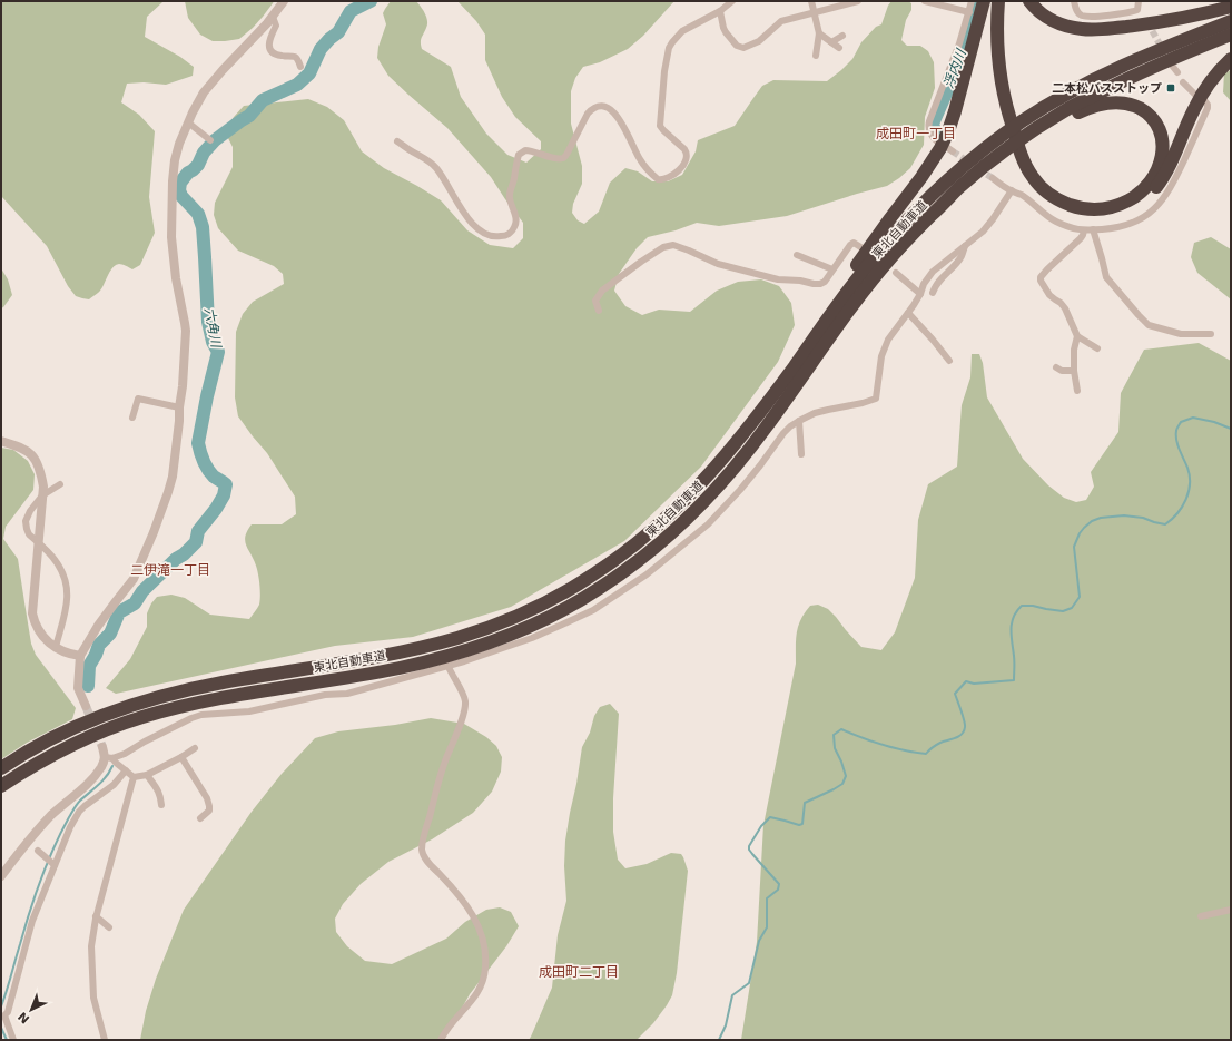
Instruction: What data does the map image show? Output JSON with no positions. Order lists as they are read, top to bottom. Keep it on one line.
{"streets":{"highway":["東北自動車道"]},"districts":["成田町一丁目","二伊滝一丁目","成田町二丁目"],"water":["浮内川","六角川"],"places":{"transit":["二本松バスストップ"]},"north":"bottom left"}
